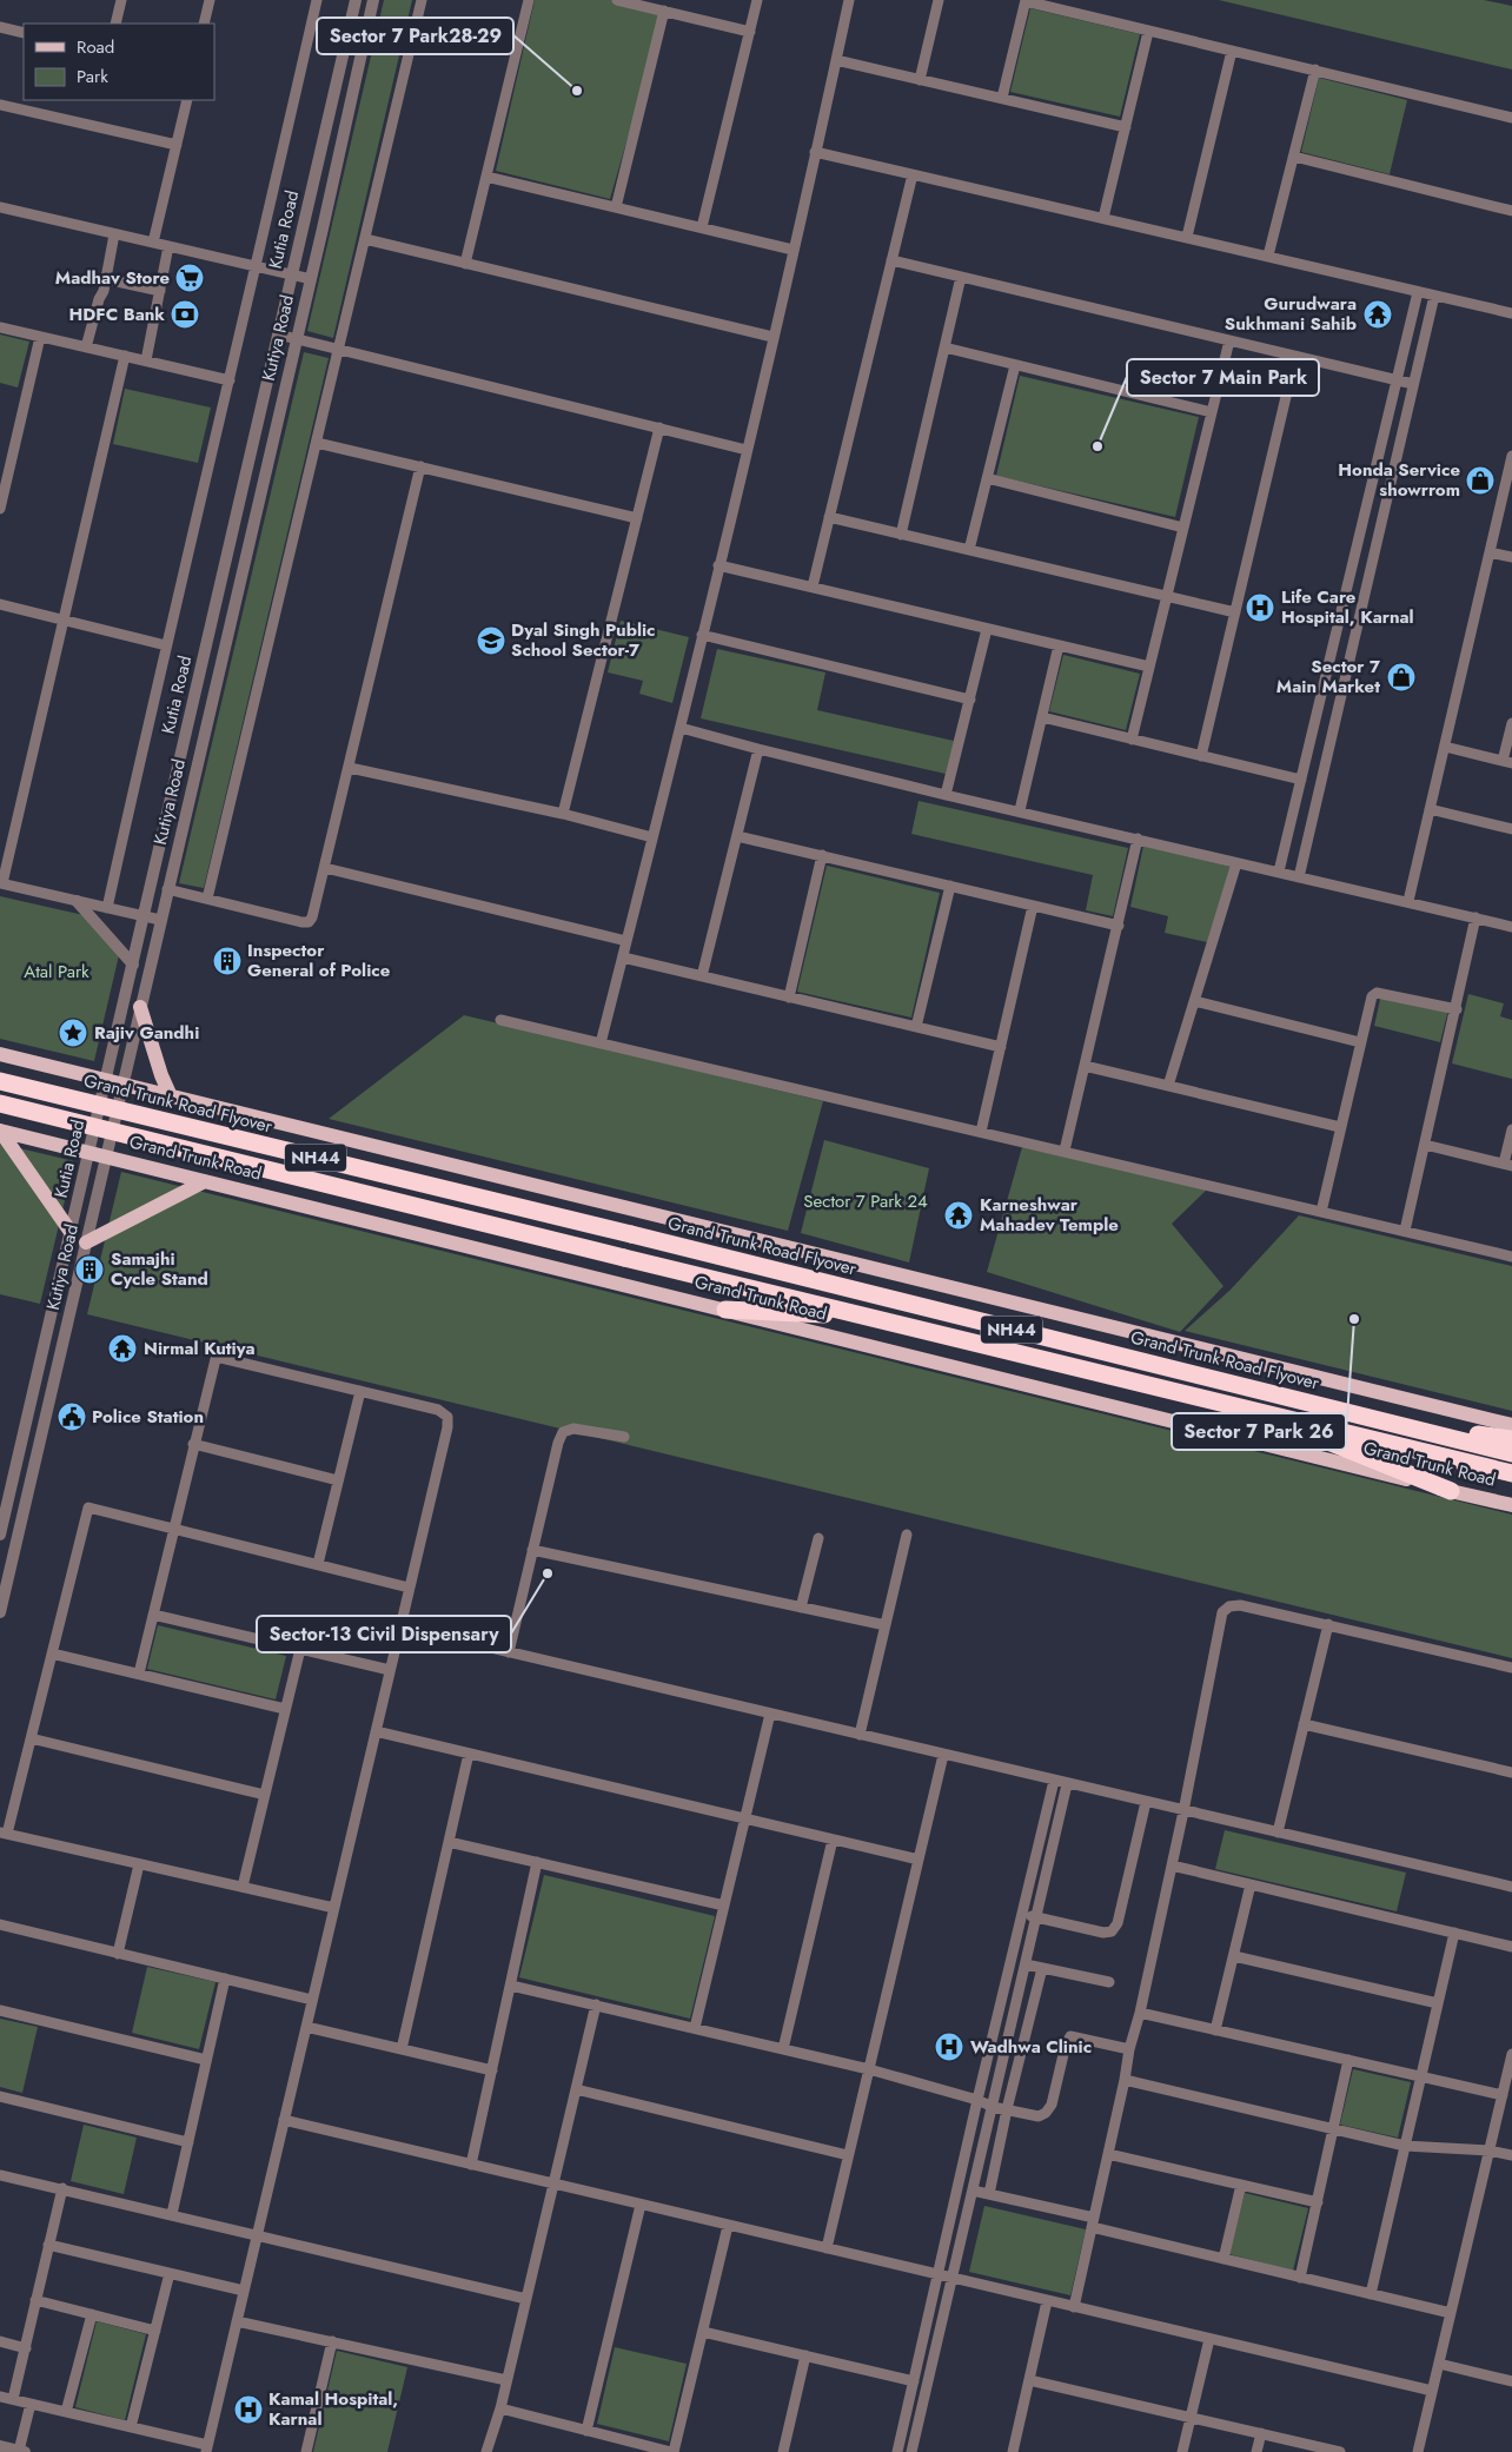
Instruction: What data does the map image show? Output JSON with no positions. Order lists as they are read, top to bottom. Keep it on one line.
{"streets":{"highway":["Grand Trunk Road Flyover","NH44"],"main road":["Grand Trunk Road"],"street":["Kutia Road","Kutiya Road"]},"crossings":[["Kutia Road","Grand Trunk Road"],["Kutiya Road","Grand Trunk Road"]],"parks":["Atal Park","Sector 7 Park 24"],"places":{"other":["Sector 7 Park28-29","Sector 7 Main Park","Sector 7 Park 26","Sector-13 Civil Dispensary"],"supermarket":["Madhav Store"],"bank":["HDFC Bank"],"temple":["Gurudwara Sukhmani Sahib","Karneshwar Mahadev Temple","Nirmal Kutiya"],"shop":["Honda Service showrrom","Sector 7 Main Market"],"hospital":["Life Care Hospital, Karnal","Wadhwa Clinic","Kamal Hospital, Karnal"],"school or university":["Dyal Singh Public School Sector-7"],"building":["Inspector General of Police","Samajhi Cycle Stand"],"place":["Rajiv Gandhi"],"public building":["Police Station"]},"legend":["Road","Park"]}
